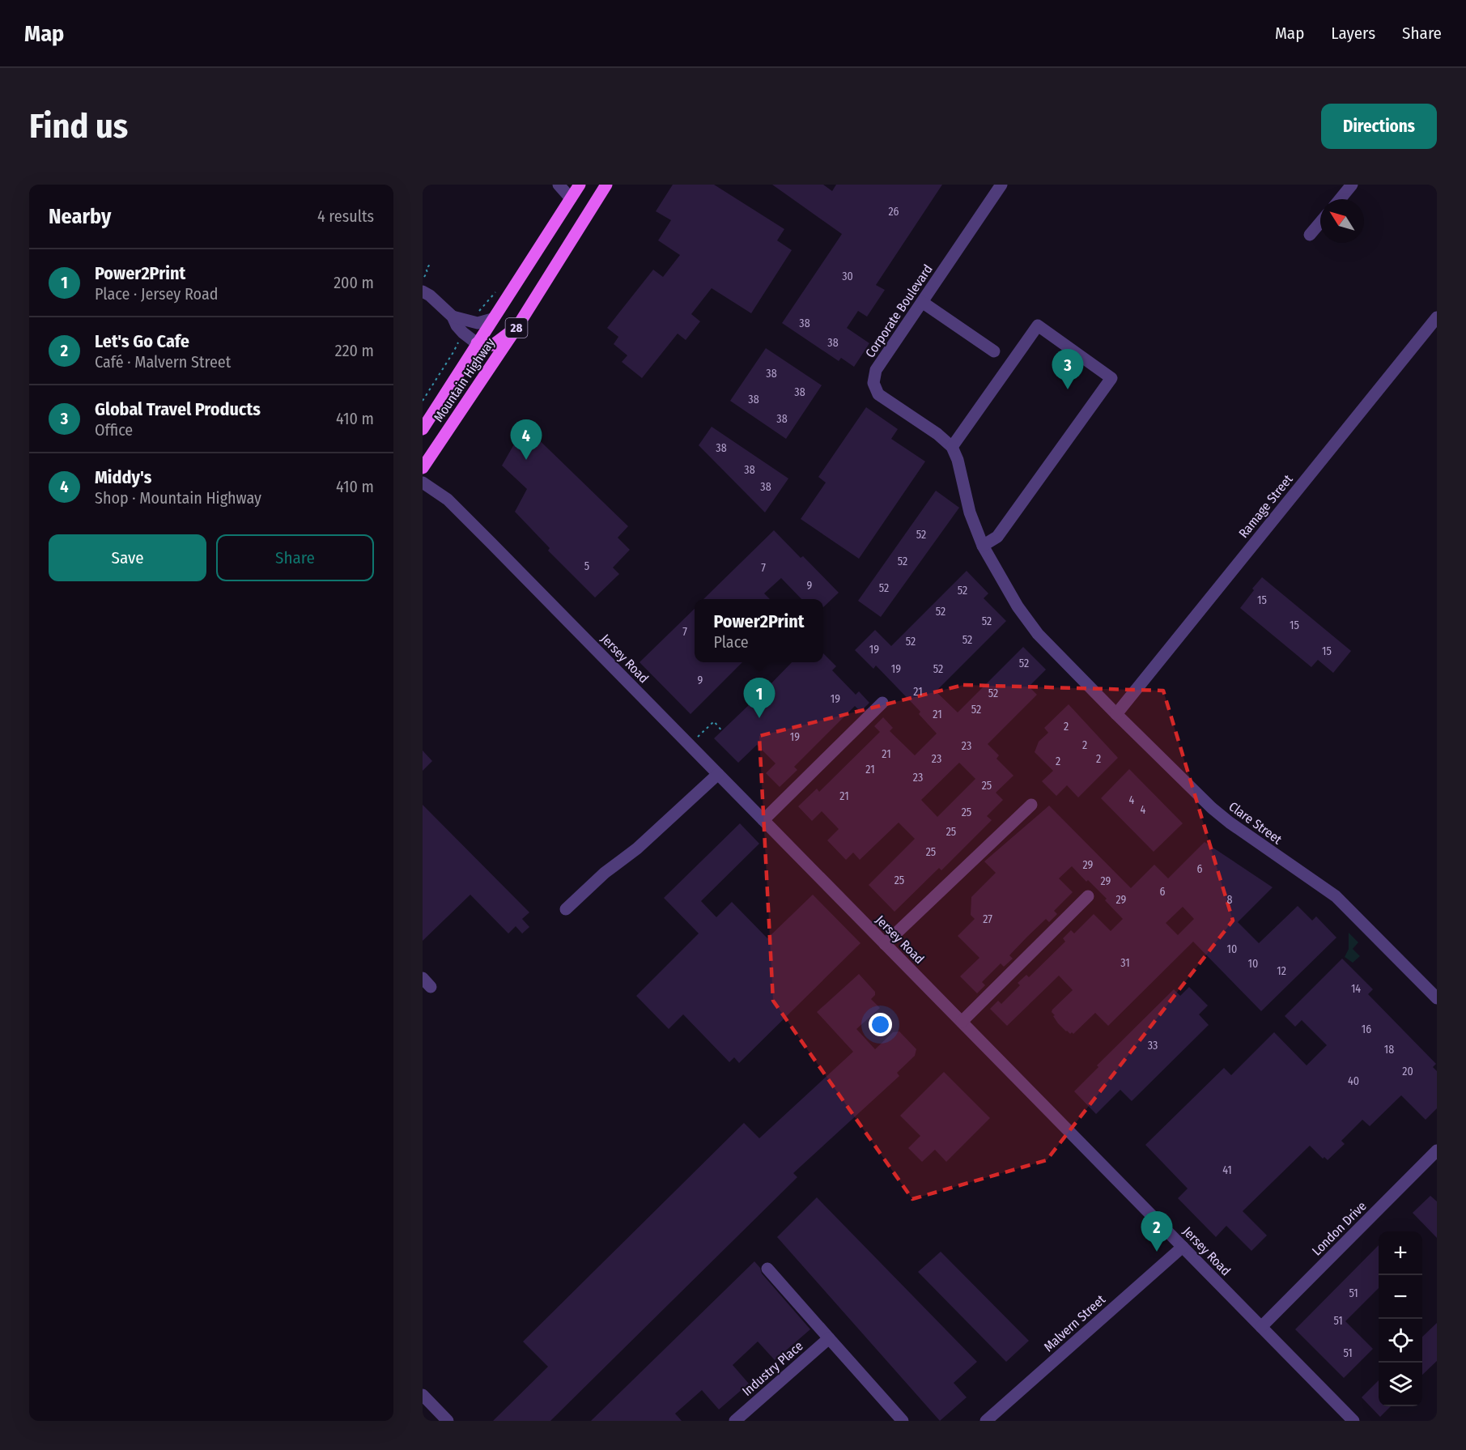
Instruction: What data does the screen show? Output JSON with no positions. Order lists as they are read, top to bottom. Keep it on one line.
{"streets":{"main road":["28","Mountain Highway"],"street":["Corporate Boulevard","Ramage Street","Jersey Road","Clare Street","London Drive","Malvern Street","Industry Place"]},"crossings":[["Ramage Street","Clare Street"],["Jersey Road","London Drive"],["Jersey Road","Malvern Street"]],"house_numbers":["26","30","38","38","38","38","38","38","38","38","38","52","52","5","7","9","52","52","15","52","52","15","7","52","52","19","15","52","19","52","9","21","52","19","52","21","2","19","2","23","21","23","2","2","21","23","25","21","4","4","25","25","25","29","6","25","29","6","29","8","27","10","31","10","12","14","16","33","18","20","40","41","51","51","51"],"north":"top left","page":{"header":"Map","nav":["Map","Layers","Share"],"buttons":["Directions",["Save","Share"]],"title":"Find us","heading":["Nearby","4 results"],"list":[{"mark":"1","name":"Power2Print","note":"Place · Jersey Road","value":"200 m"},{"mark":"2","name":"Let's Go Cafe","note":"Café · Malvern Street","value":"220 m"},{"mark":"3","name":"Global Travel Products","note":"Office","value":"410 m"},{"mark":"4","name":"Middy's","note":"Shop · Mountain Highway","value":"410 m"}],"pins":["3","4","1","2"],"popup":["Power2Print","Place"],"map_buttons":["+","−"]}}
